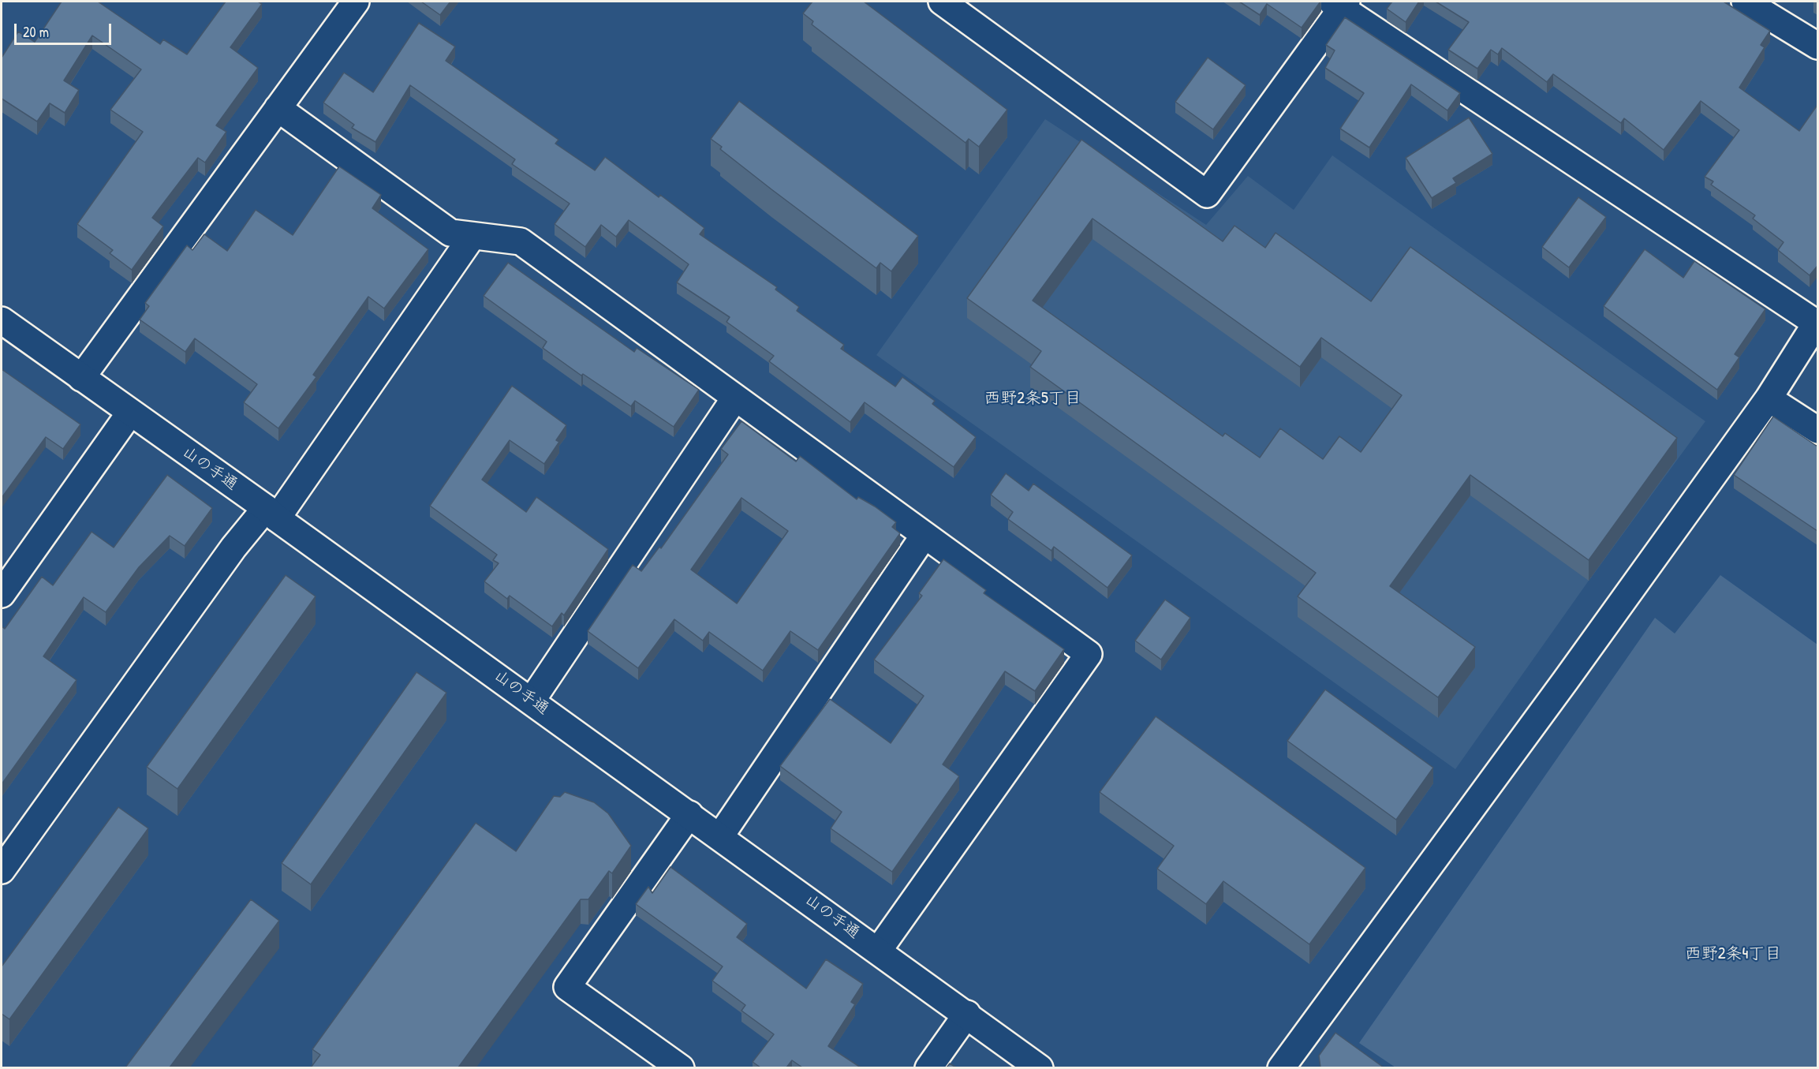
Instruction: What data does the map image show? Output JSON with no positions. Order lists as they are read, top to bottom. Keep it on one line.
{"streets":{"street":["山の手通"]},"districts":["西野2条5丁目","西野2条4丁目"],"scale_bar":"20 m"}
